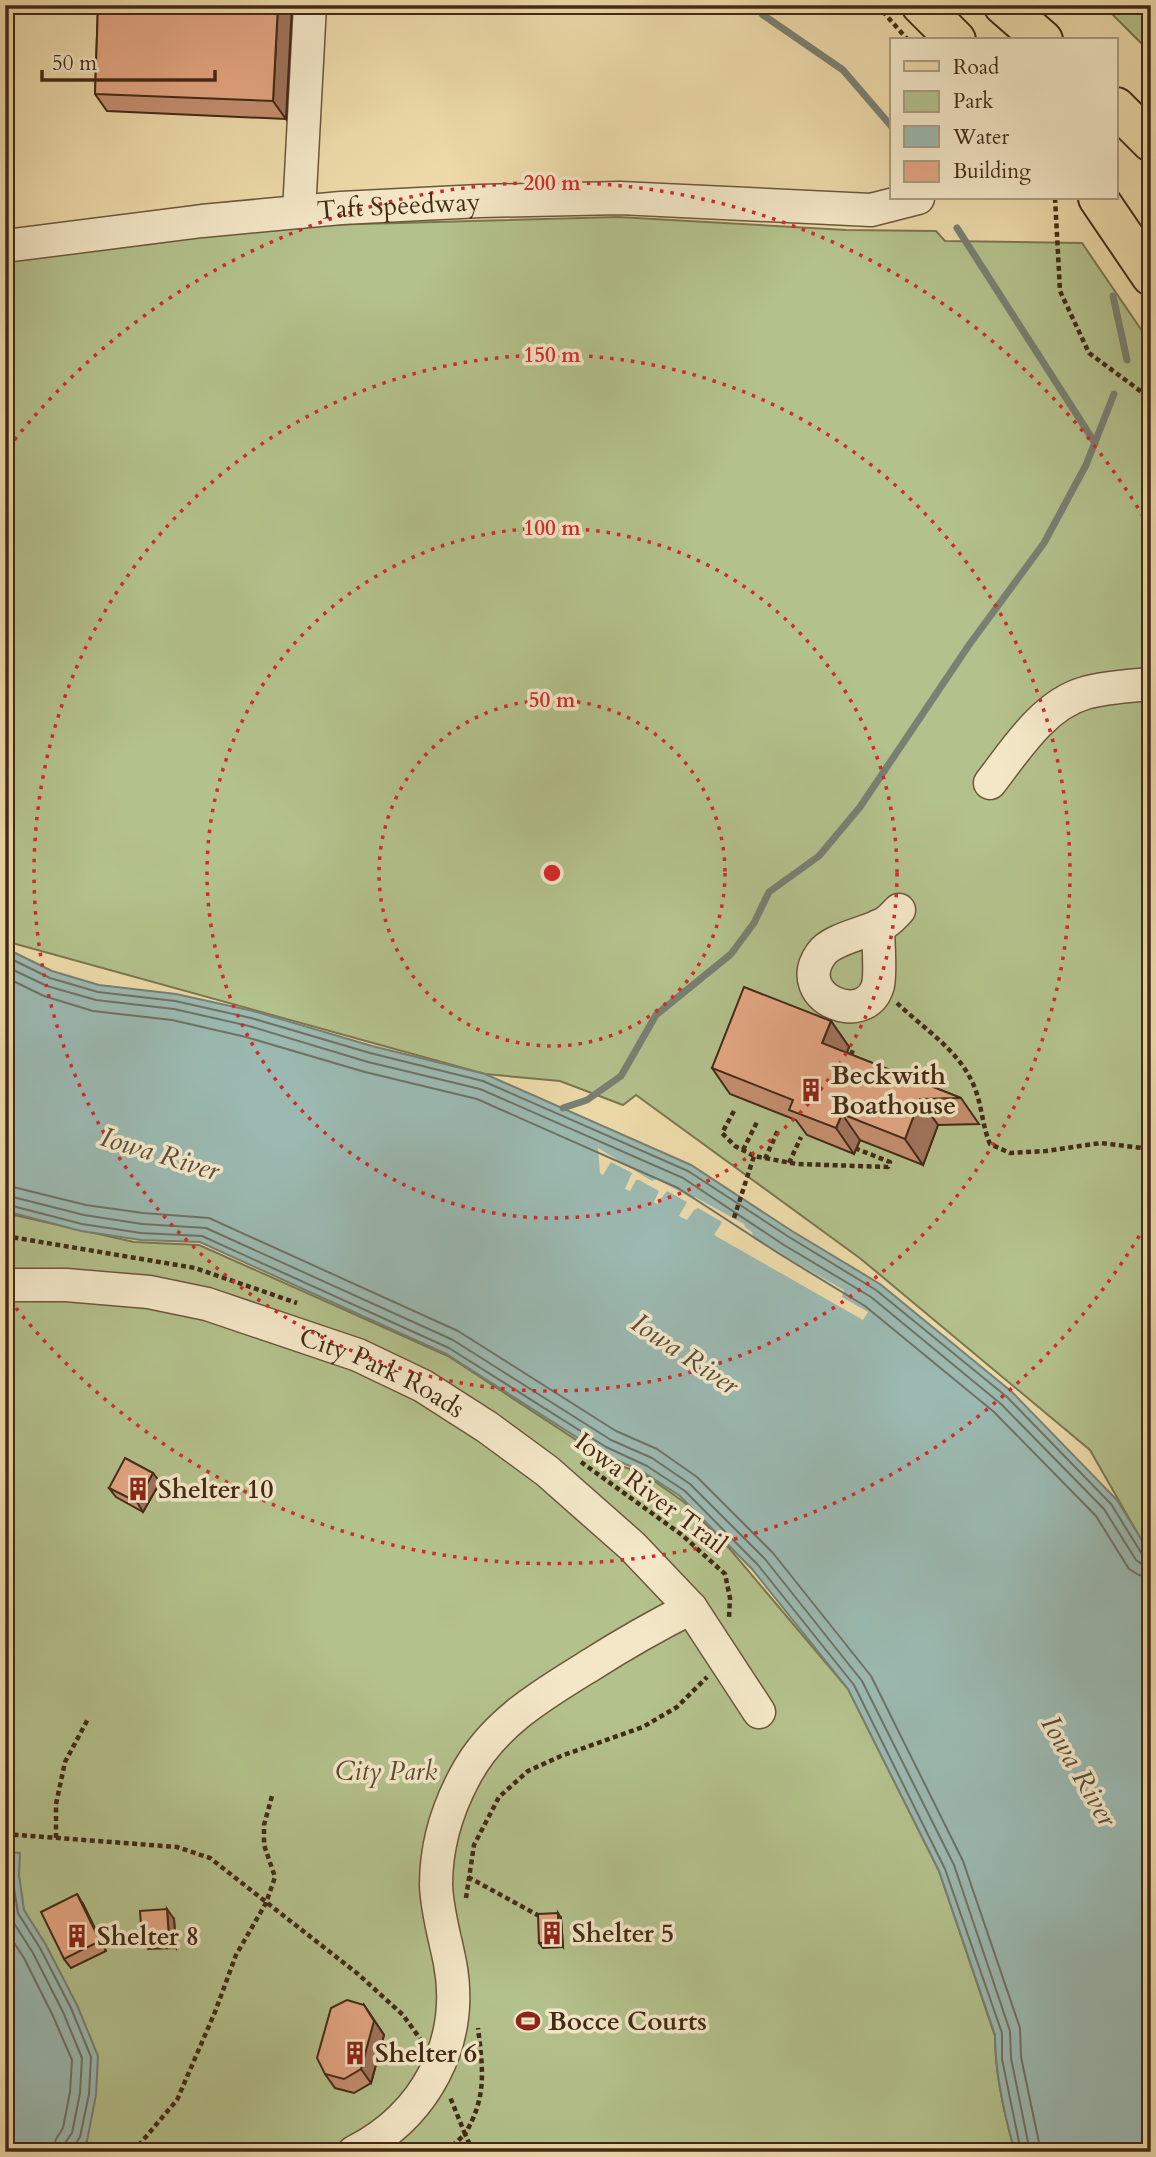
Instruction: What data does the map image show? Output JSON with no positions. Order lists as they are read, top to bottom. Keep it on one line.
{"streets":{"street":["Taft Speedway","City Park Roads"],"path":["Iowa River Trail"]},"crossings":[["City Park Roads","Iowa River Trail"]],"water":["Iowa River"],"parks":["City Park"],"places":{"building":["Beckwith Boathouse","Shelter 10","Shelter 5","Shelter 8","Shelter 6"],"sports":["Bocce Courts"]},"legend":["Road","Park","Water","Building"],"scale_bar":"50 m","rings":["200 m","150 m","100 m","50 m"]}
